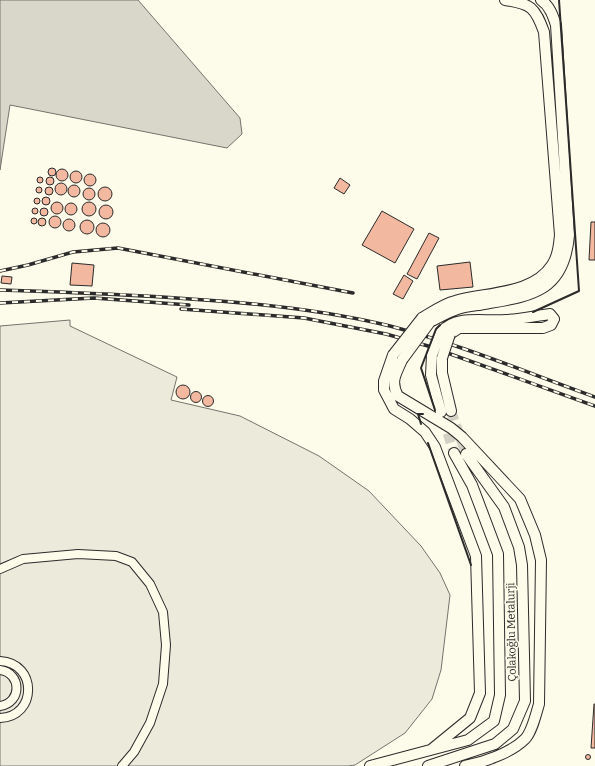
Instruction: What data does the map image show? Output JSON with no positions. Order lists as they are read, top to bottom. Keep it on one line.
{"streets":{"main road":["Çolakoğlu Metalurji"]}}
